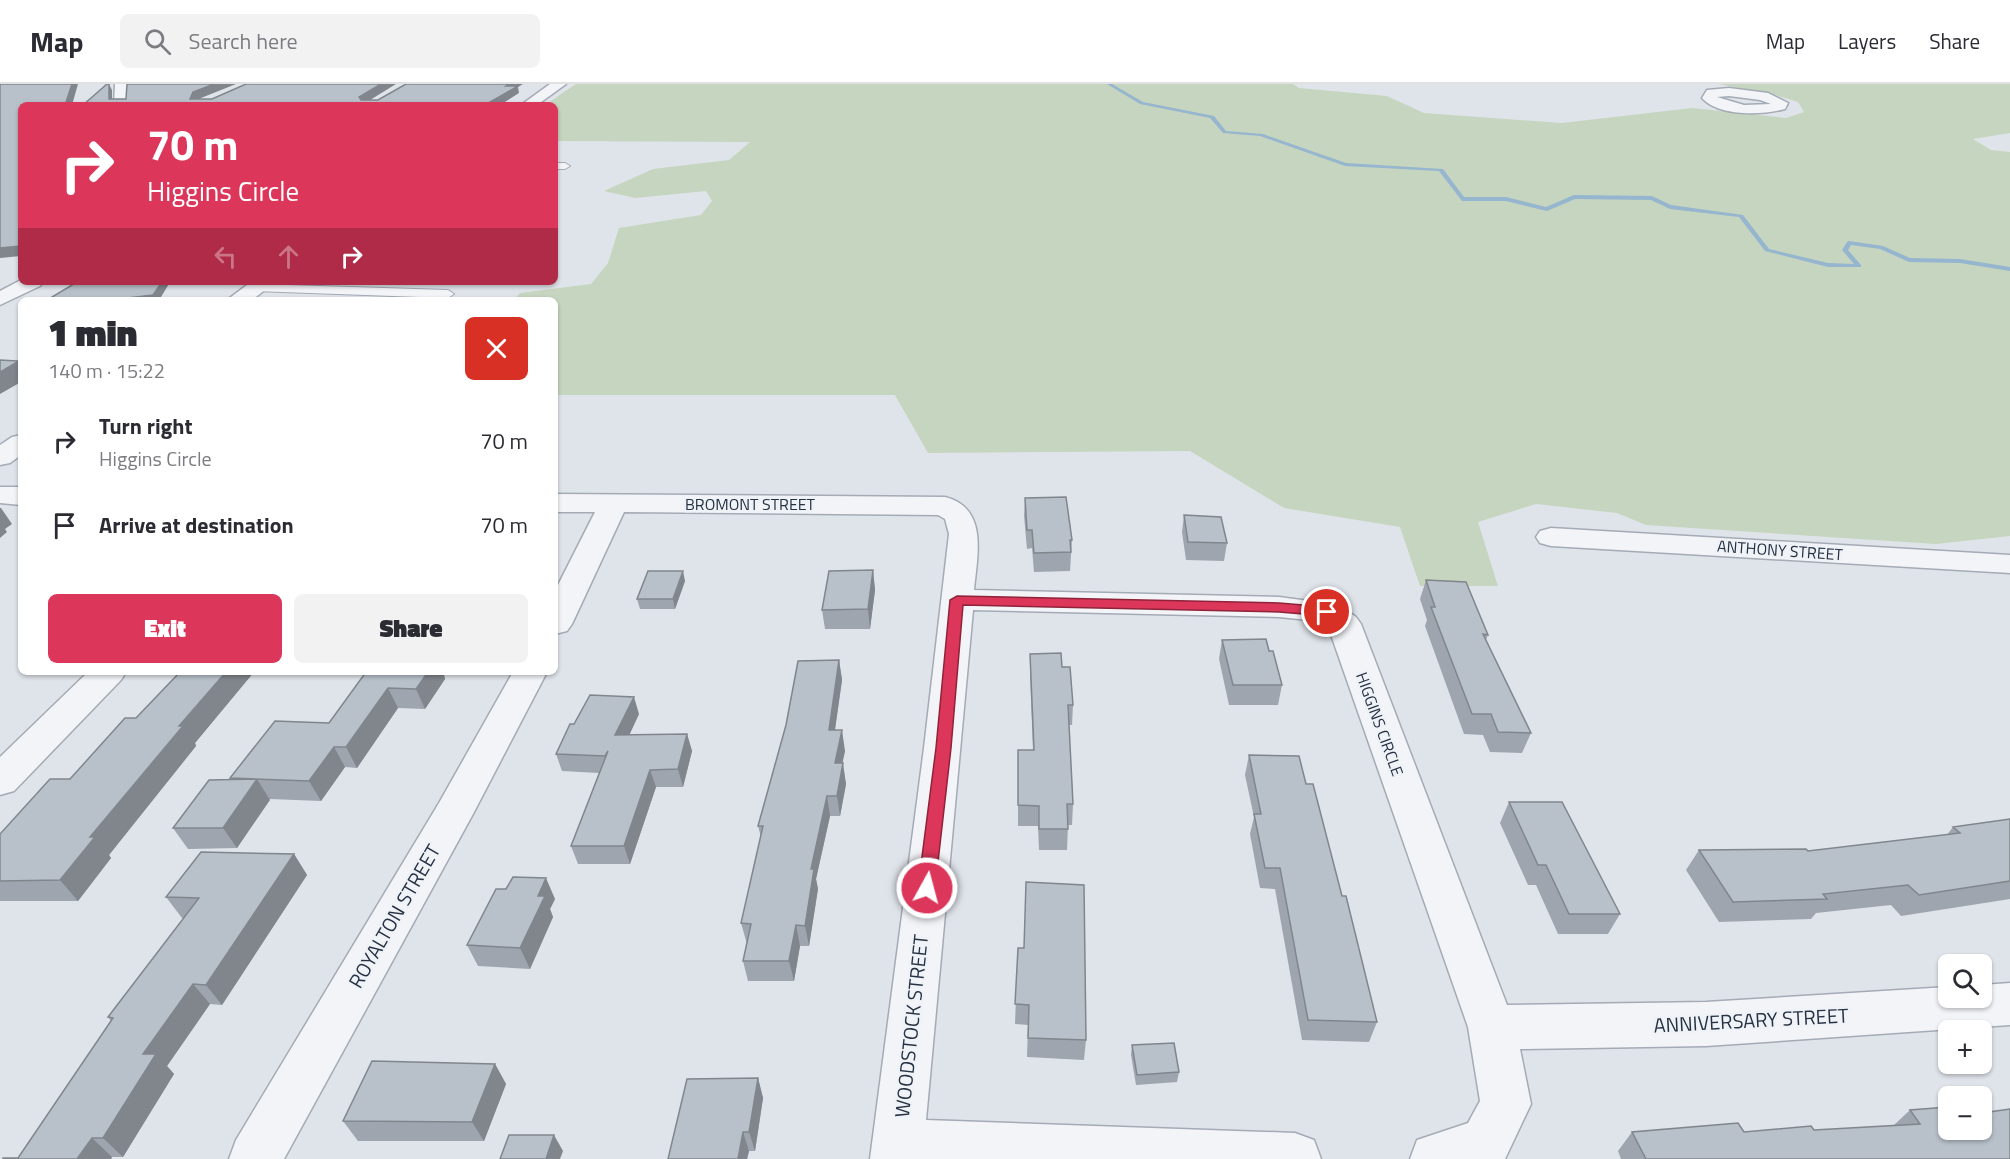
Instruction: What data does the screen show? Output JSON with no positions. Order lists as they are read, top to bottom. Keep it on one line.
{"streets":{"street":["BROMONT STREET","ANTHONY STREET","HIGGINS CIRCLE","ROYALTON STREET","ANNIVERSARY STREET","WOODSTOCK STREET"]},"crossings":[["BROMONT STREET","WOODSTOCK STREET"],["HIGGINS CIRCLE","ANNIVERSARY STREET"],["HIGGINS CIRCLE","WOODSTOCK STREET"]],"page":{"header":"Map","search":"Search here","nav":["Map","Layers","Share"],"turn":["70 m","Higgins Circle"],"heading":["1 min","140 m · 15:22"],"list":[{"name":"Turn right","note":"Higgins Circle","value":"70 m"},{"name":"Arrive at destination","value":"70 m"}],"buttons":["Exit","Share"],"map_buttons":["+","−"]}}
